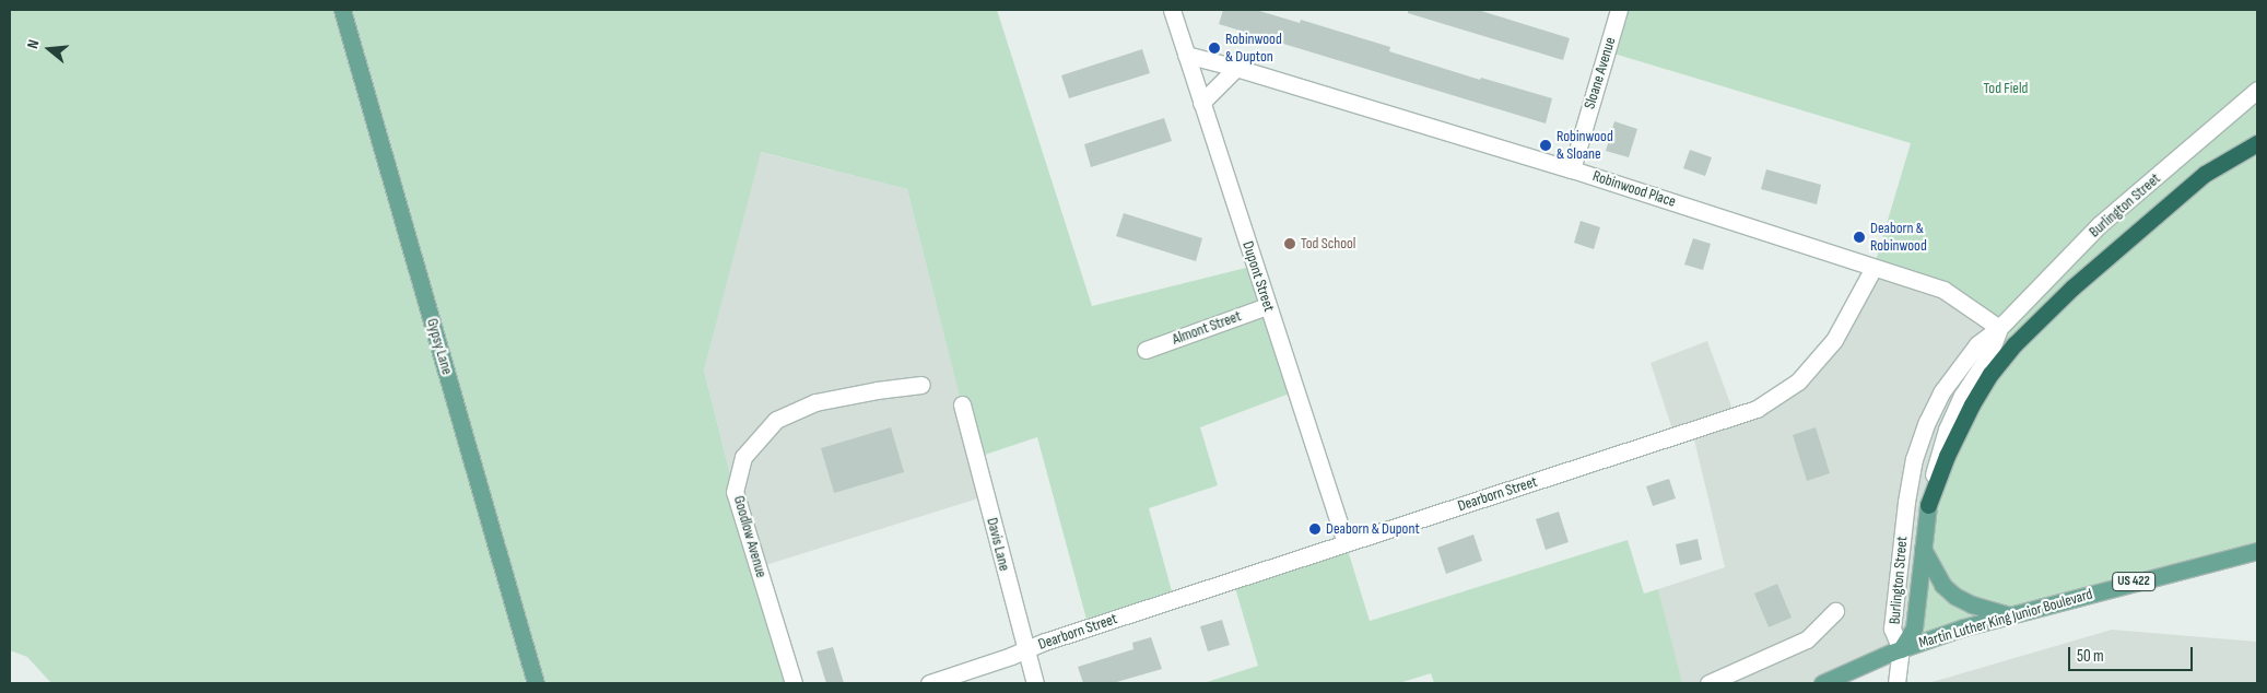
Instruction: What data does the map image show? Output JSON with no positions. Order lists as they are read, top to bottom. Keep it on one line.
{"streets":{"main road":["Burlington Street","Gypsy Lane","US 422","Martin Luther King Junior Boulevard"],"street":["Sloane Avenue","Robinwood Place","Dupont Street","Almont Street","Dearborn Street","Goodlow Avenue","Davis Lane"]},"crossings":[["Sloane Avenue","Robinwood Place"],["Robinwood Place","Dupont Street"],["Robinwood Place","Dearborn Street"],["Burlington Street","Martin Luther King Junior Boulevard"],["Dupont Street","Almont Street"],["Dupont Street","Dearborn Street"],["Dearborn Street","Davis Lane"]],"parks":["Tod Field"],"places":["Robinwood & Dupton","Robinwood & Sloane","Deaborn & Robinwood","Tod School","Deaborn & Dupont"],"scale_bar":"50 m","north":"left"}
